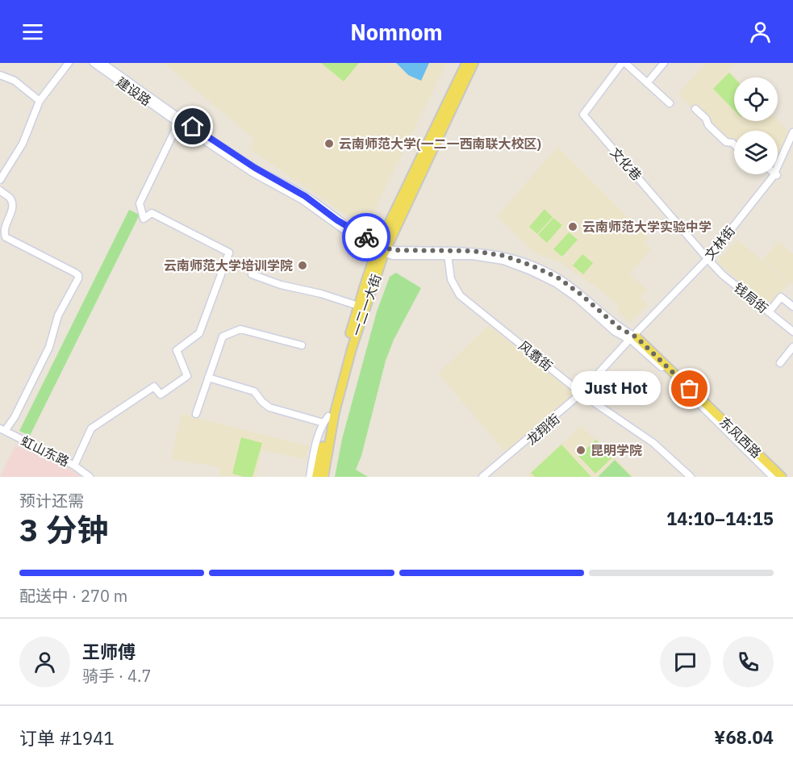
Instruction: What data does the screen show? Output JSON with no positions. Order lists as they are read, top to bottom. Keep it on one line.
{"streets":{"main road":["一二一大街","东风西路"],"street":["建设路","文化巷","文林街","钱局街","风翥街","龙翔街","虹山东路"]},"crossings":[["建设路","文林街"],["建设路","一二一大街"],["建设路","风翥街"],["建设路","龙翔街"],["建设路","东风西路"],["文化巷","文林街"],["文化巷","钱局街"],["文林街","钱局街"],["文林街","龙翔街"],["文林街","东风西路"],["风翥街","龙翔街"],["龙翔街","东风西路"]],"places":["云南师范大学(一二一西南联大校区)","云南师范大学实验中学","云南师范大学培训学院","Just Hot","昆明学院"],"page":{"header":"Nomnom","bubble":"Just Hot","heading":["3 分钟","预计还需","14:10–14:15"],"panel":["王师傅","骑手 · 4.7","订单 #1941","¥68.04"],"bar":"配送中 · 270 m"}}
